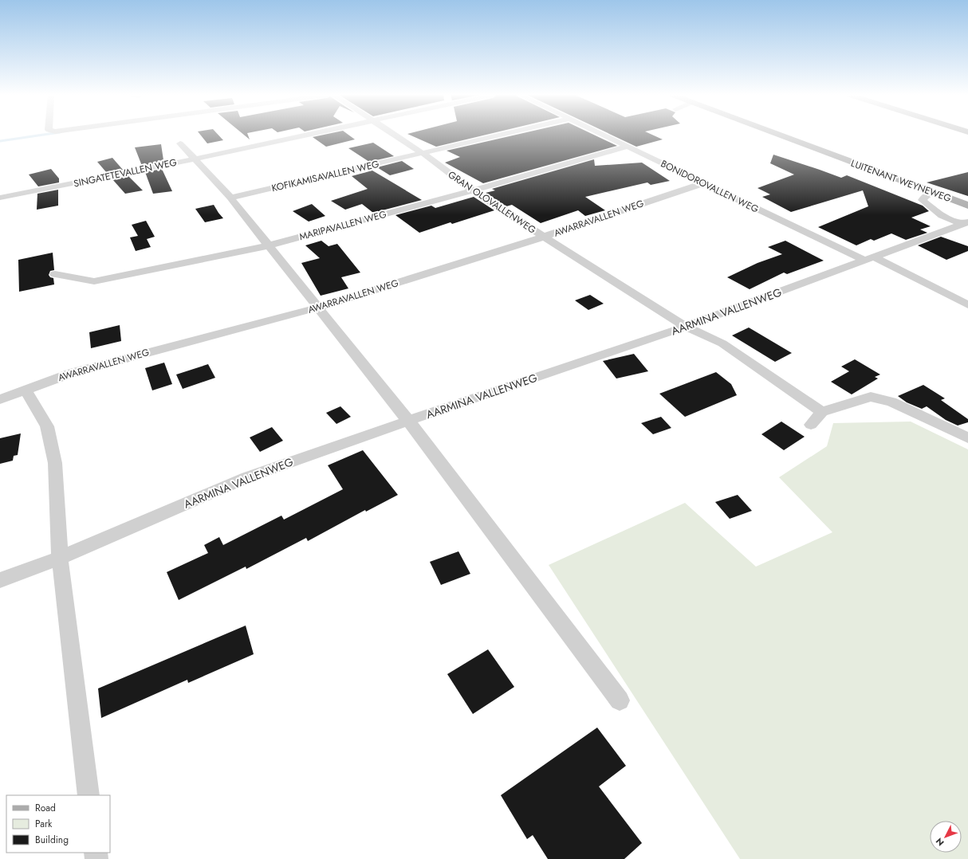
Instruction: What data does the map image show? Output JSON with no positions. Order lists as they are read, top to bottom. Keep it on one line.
{"streets":{"main road":["LUITENANT WEYNEWEG"],"street":["SINGATETEVALLEN WEG","KOFIKAMISAVALLEN WEG","BONIDOROVALLEN WEG","GRAN OLOVALLENWEG","AWARRAVALLEN WEG","MARIPAVALLEN WEG","AARMINA VALLENWEG"]},"crossings":[["KOFIKAMISAVALLEN WEG","GRAN OLOVALLENWEG"],["BONIDOROVALLEN WEG","AWARRAVALLEN WEG"],["BONIDOROVALLEN WEG","MARIPAVALLEN WEG"],["BONIDOROVALLEN WEG","AARMINA VALLENWEG"],["GRAN OLOVALLENWEG","AWARRAVALLEN WEG"],["GRAN OLOVALLENWEG","MARIPAVALLEN WEG"],["GRAN OLOVALLENWEG","AARMINA VALLENWEG"]],"legend":["Road","Park","Building"],"north":"bottom left"}
